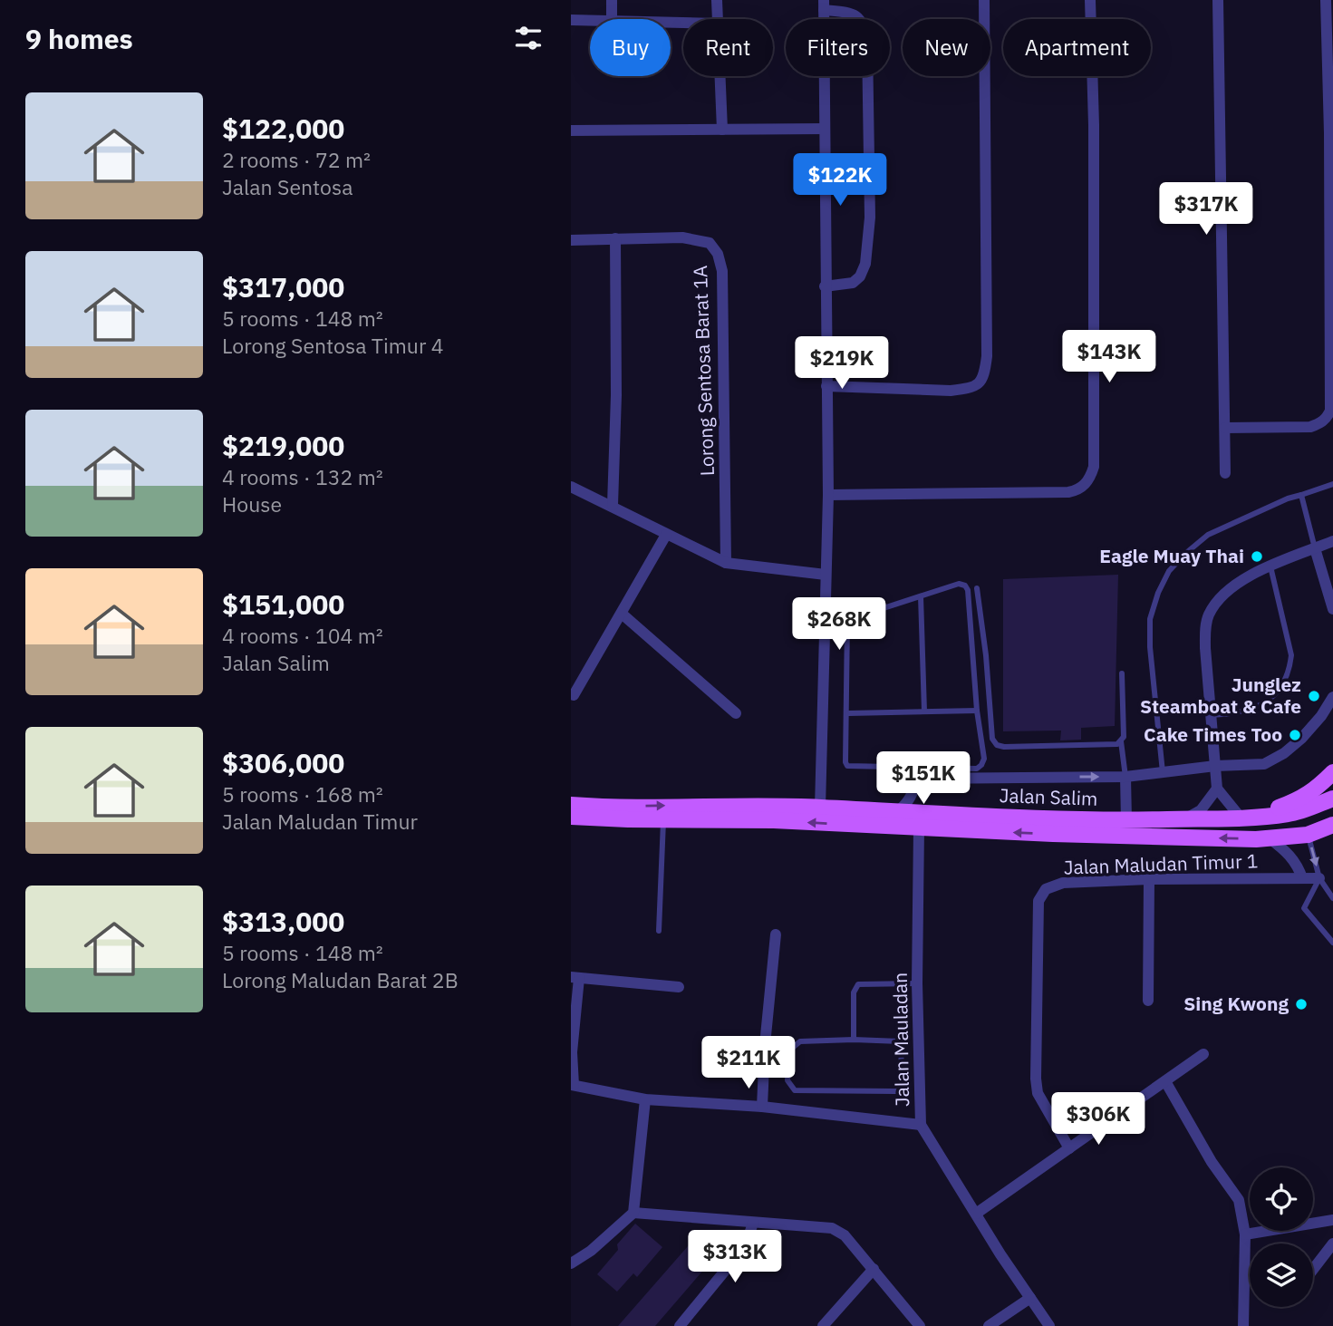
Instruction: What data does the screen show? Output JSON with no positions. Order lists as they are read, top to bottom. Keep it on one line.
{"streets":{"main road":["Jalan Salim"],"street":["Lorong Sentosa Barat 1A","Jalan Maludan Timur 1","Jalan Mauladan"]},"crossings":[["Jalan Salim","Jalan Mauladan"]],"places":["Eagle Muay Thai","Junglez Steamboat & Cafe","Cake Times Too","Sing Kwong"],"page":{"heading":"9 homes","chip":["Buy","Rent","Filters","New","Apartment"],"list":[{"name":"$122,000","note":"2 rooms · 72 m² · Jalan Sentosa"},{"name":"$317,000","note":"5 rooms · 148 m² · Lorong Sentosa Timur 4"},{"name":"$219,000","note":"4 rooms · 132 m² · House"},{"name":"$151,000","note":"4 rooms · 104 m² · Jalan Salim"},{"name":"$306,000","note":"5 rooms · 168 m² · Jalan Maludan Timur"},{"name":"$313,000","note":"5 rooms · 148 m² · Lorong Maludan Barat 2B"}],"price":["$122K","$317K","$143K","$219K","$268K","$151K","$211K","$306K","$313K"]}}
